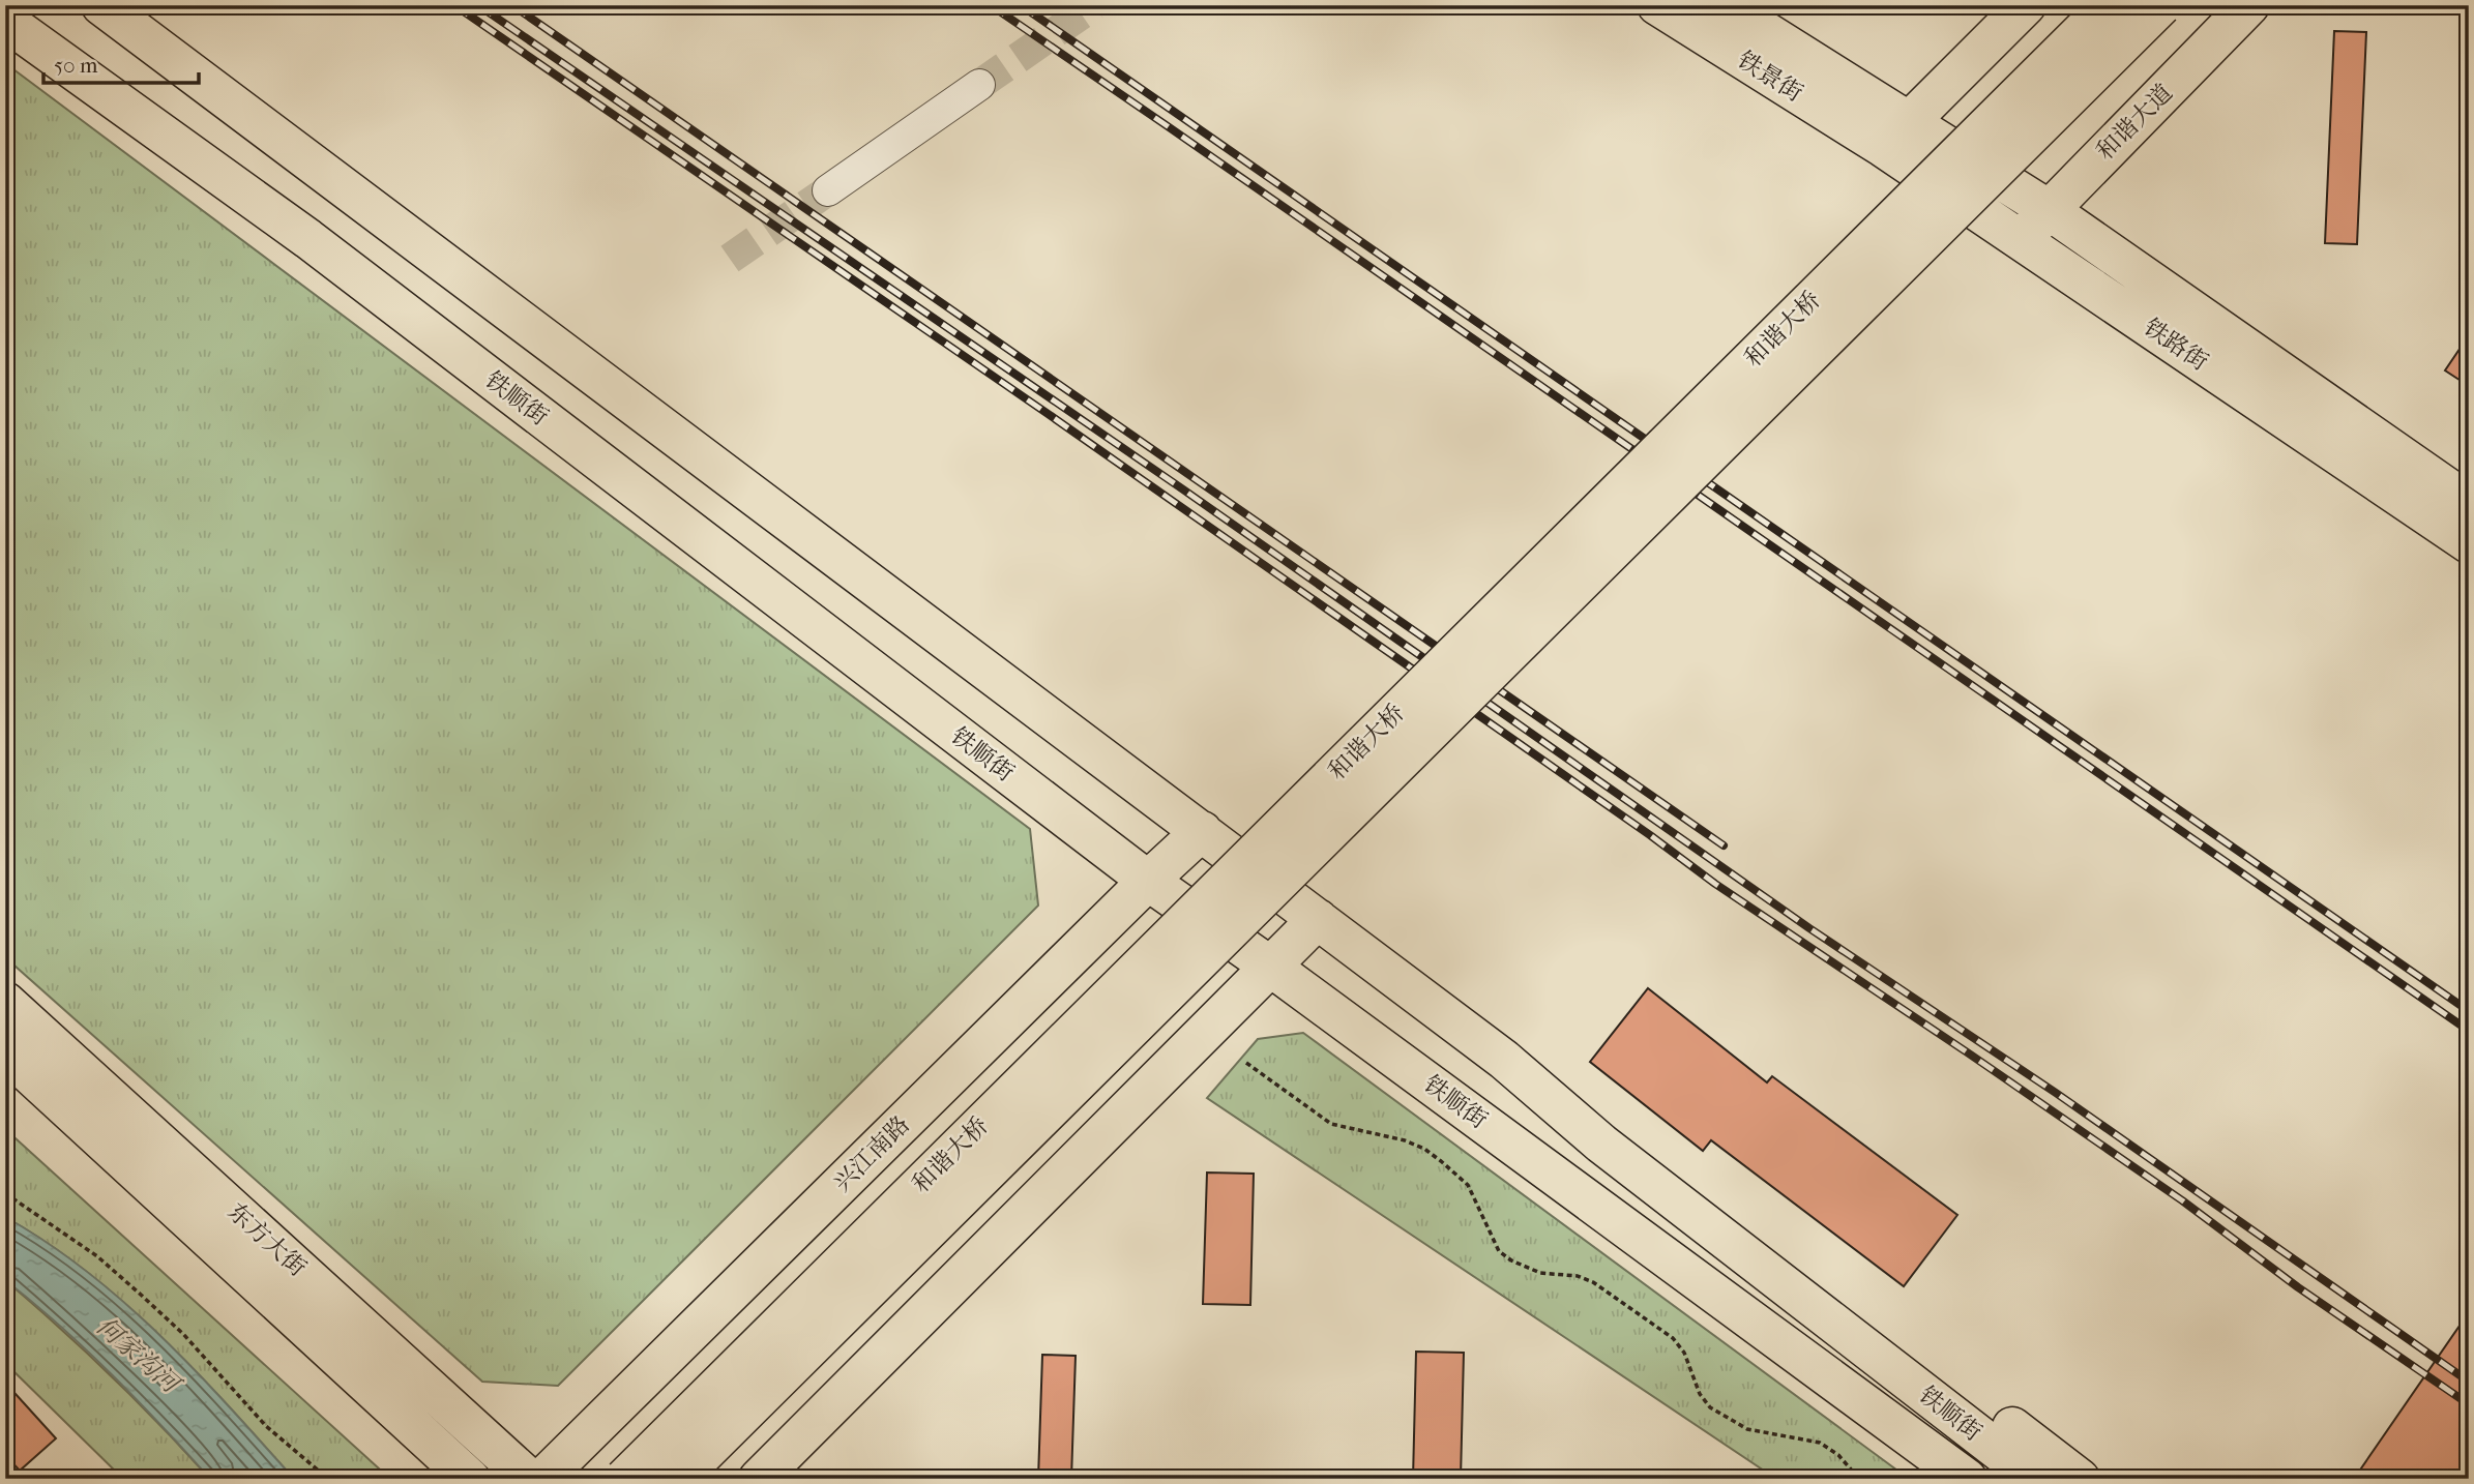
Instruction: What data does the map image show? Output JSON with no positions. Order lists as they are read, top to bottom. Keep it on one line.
{"streets":{"main road":["铁景街","和谐大道","和谐大桥","铁路街","铁顺街","兴江南路","东方大街"]},"crossings":[["铁景街","铁路街"],["和谐大道","铁路街"],["铁顺街","兴江南路"]],"water":["何家沟河"],"scale_bar":"50 m"}
